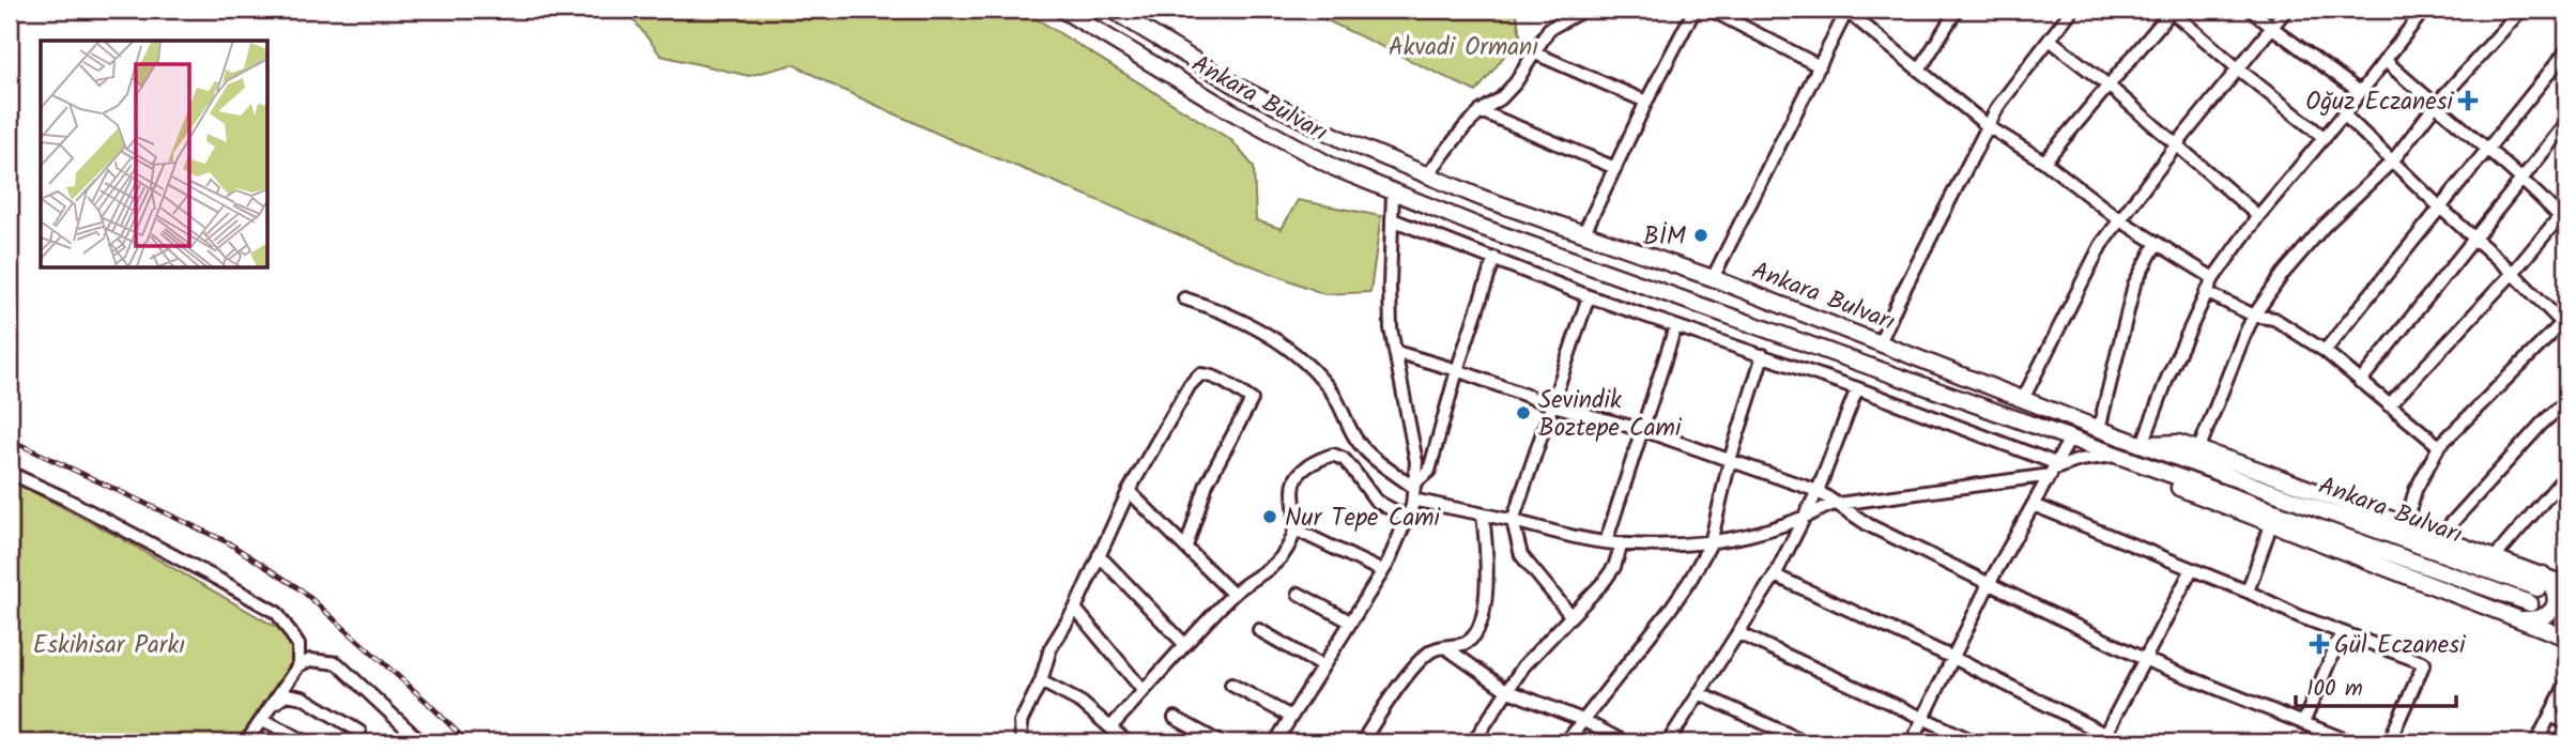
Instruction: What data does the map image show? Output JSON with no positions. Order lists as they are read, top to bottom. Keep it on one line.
{"streets":{"main road":["Ankara Bulvarı"]},"parks":["Akvadi Ormanı","Eskihisar Parkı"],"places":{"health":["Oğuz Eczanesi","Gül Eczanesi"],"other":["BİM","Sevindik Boztepe Cami","Nur Tepe Cami"]},"scale_bar":"100 m"}
